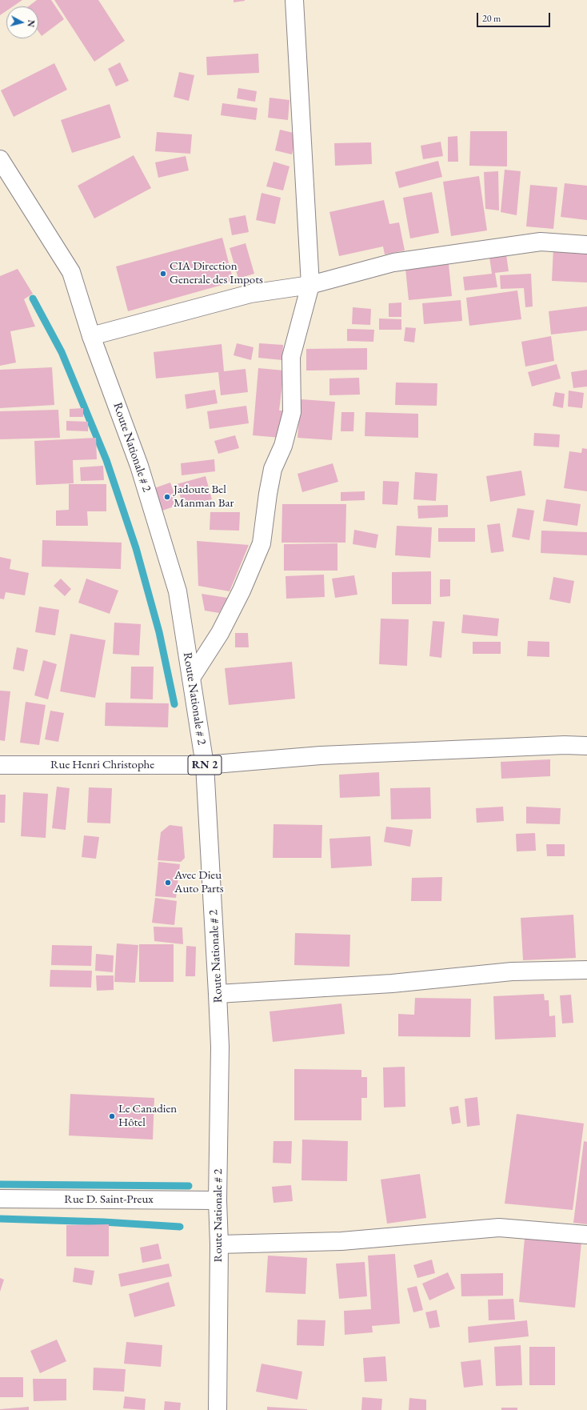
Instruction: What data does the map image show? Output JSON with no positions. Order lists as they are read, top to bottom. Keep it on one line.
{"streets":{"street":["Route Nationale # 2","Rue Henri Christophe","RN 2","Rue D. Saint-Preux"]},"crossings":[["Route Nationale # 2","Rue Henri Christophe"],["Route Nationale # 2","Rue D. Saint-Preux"]],"places":["CIA Direction Generale des Impots","Jadoute Bel Manman Bar","Avec Dieu Auto Parts","Le Canadien Hôtel"],"scale_bar":"20 m","north":"right"}
